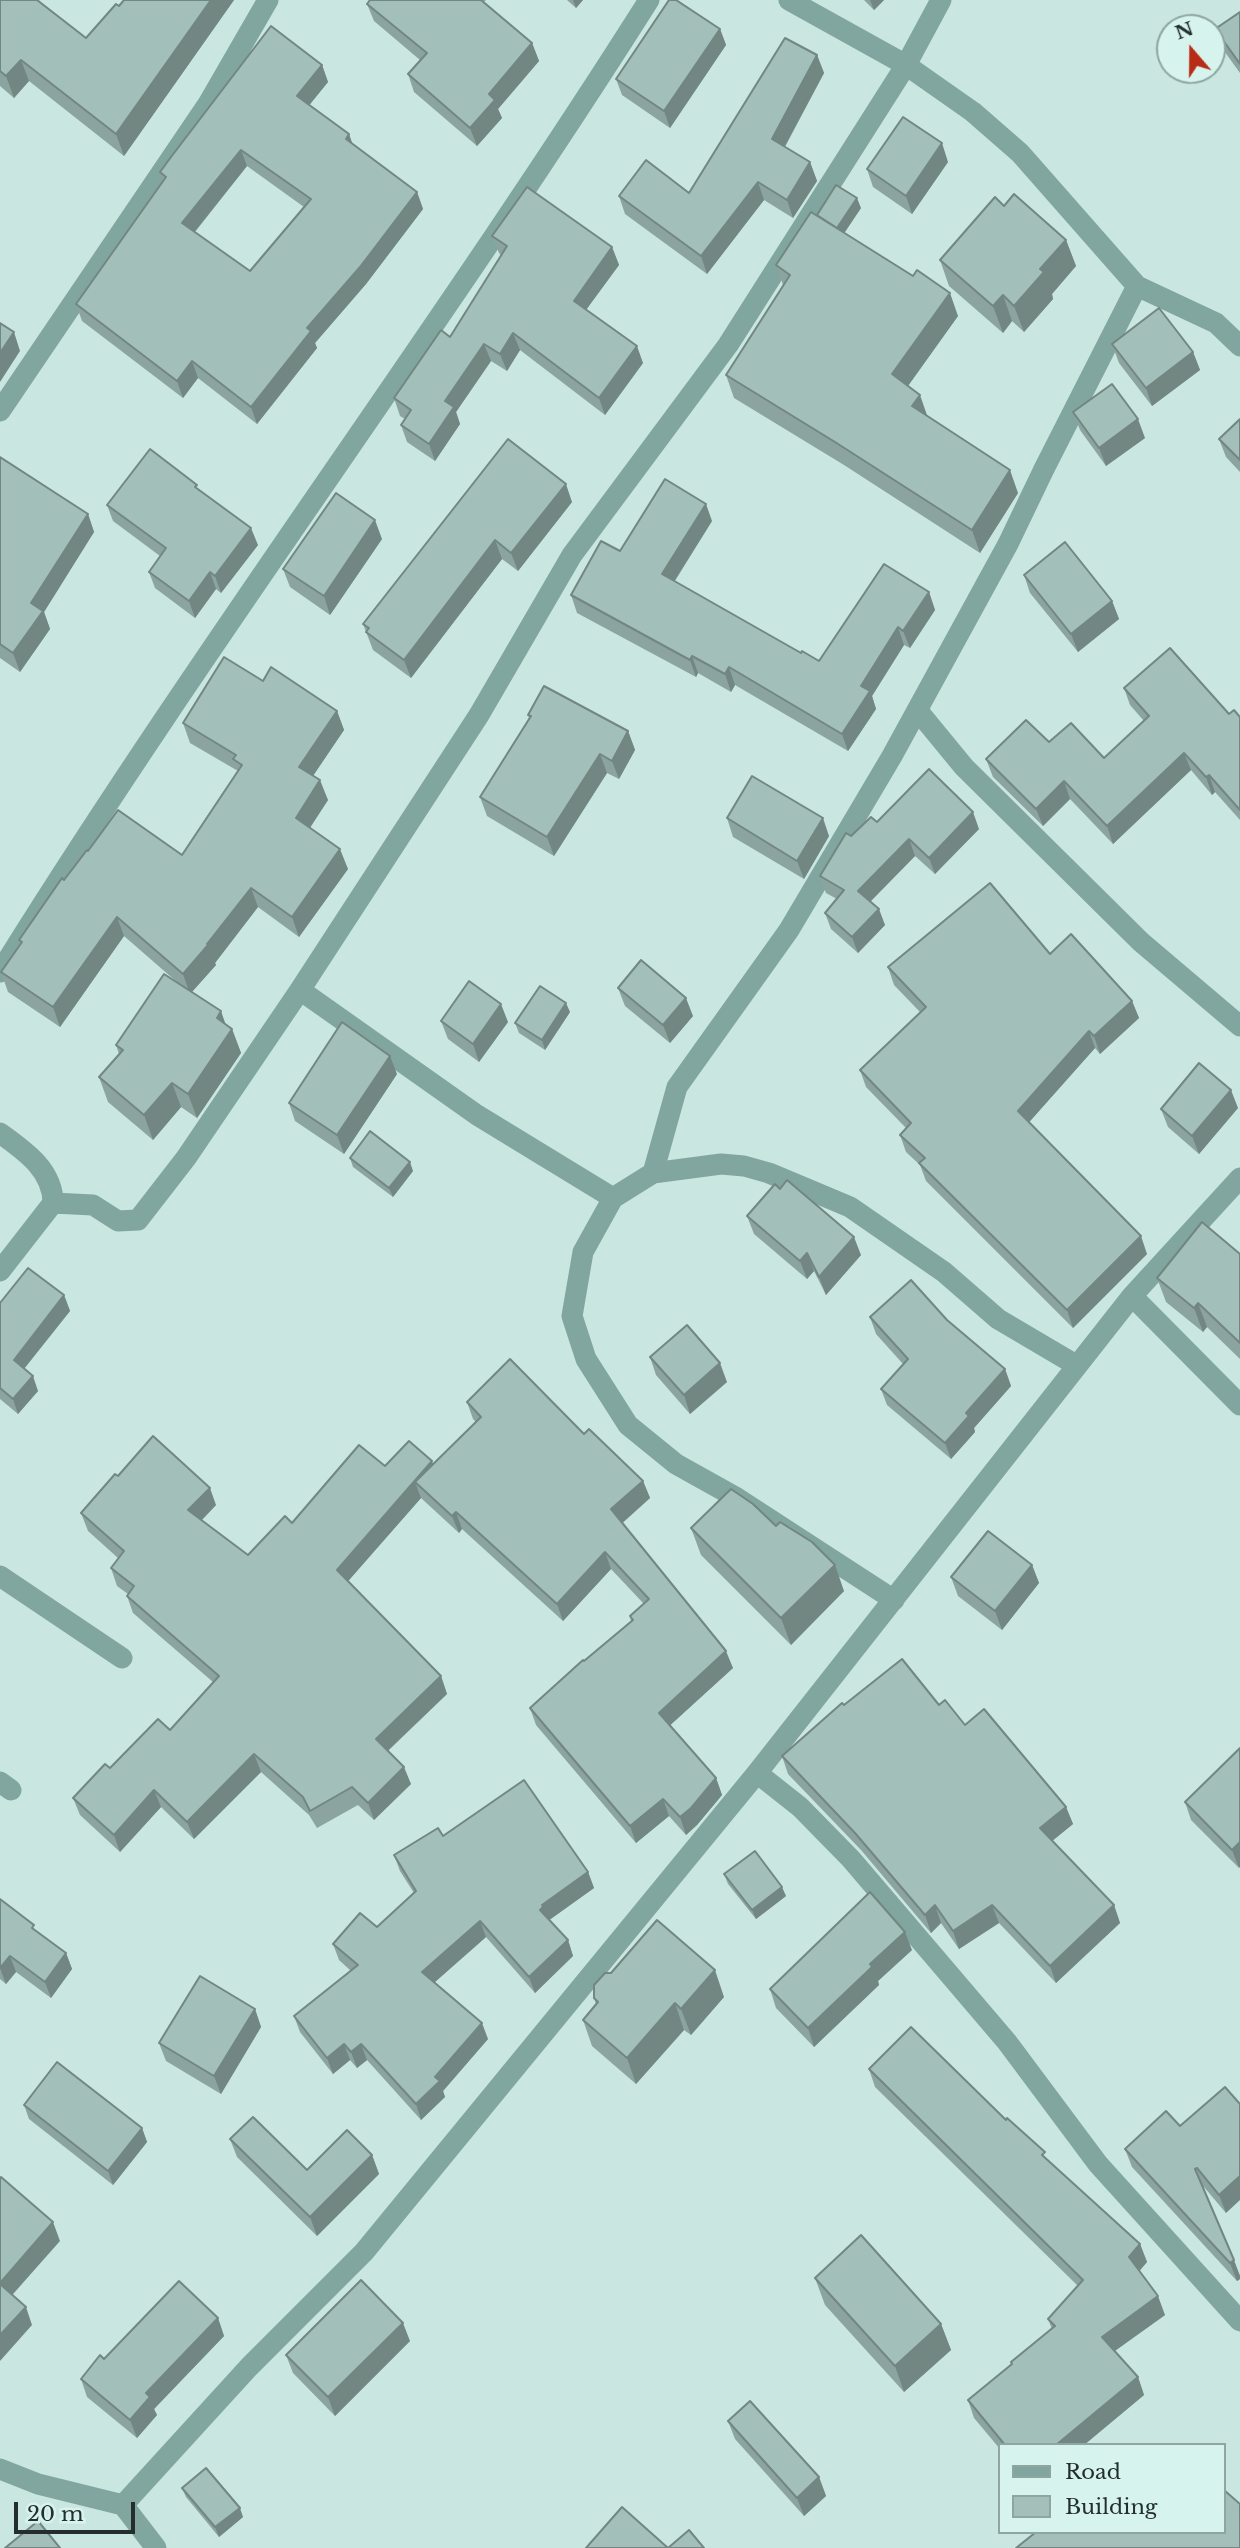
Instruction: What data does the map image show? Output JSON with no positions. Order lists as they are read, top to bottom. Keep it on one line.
{"legend":["Road","Building"],"scale_bar":"20 m","north":"top"}
